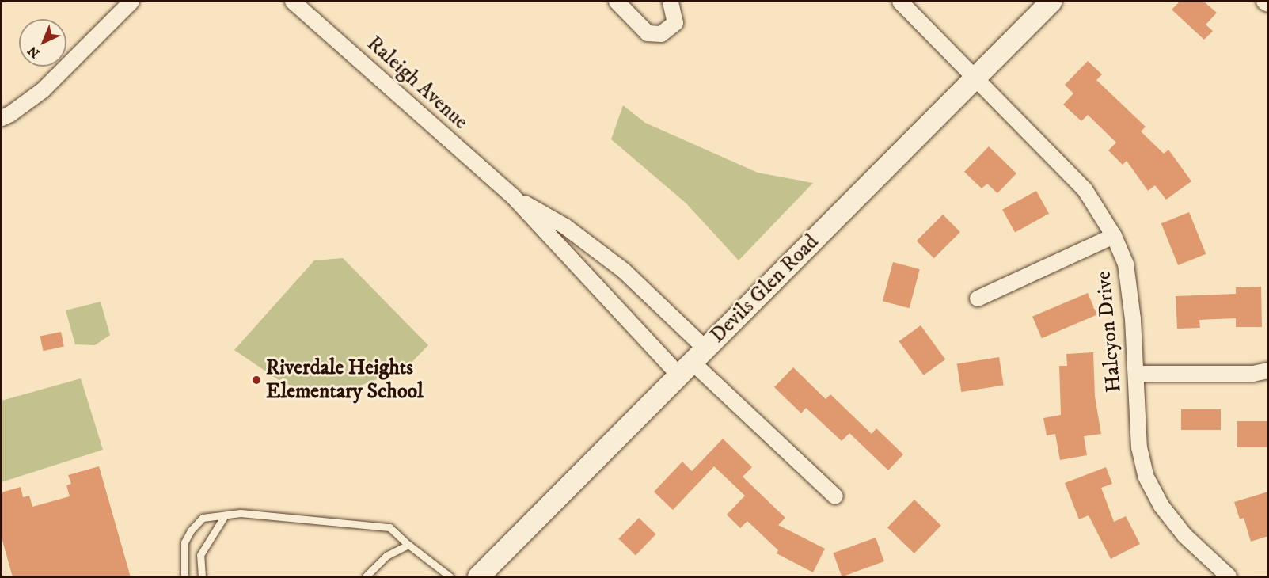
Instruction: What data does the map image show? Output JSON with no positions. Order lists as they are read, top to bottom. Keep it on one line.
{"streets":{"main road":["Devils Glen Road"],"street":["Raleigh Avenue","Halcyon Drive"]},"crossings":[["Raleigh Avenue","Devils Glen Road"],["Devils Glen Road","Halcyon Drive"]],"places":["Riverdale Heights Elementary School"],"north":"bottom left"}
